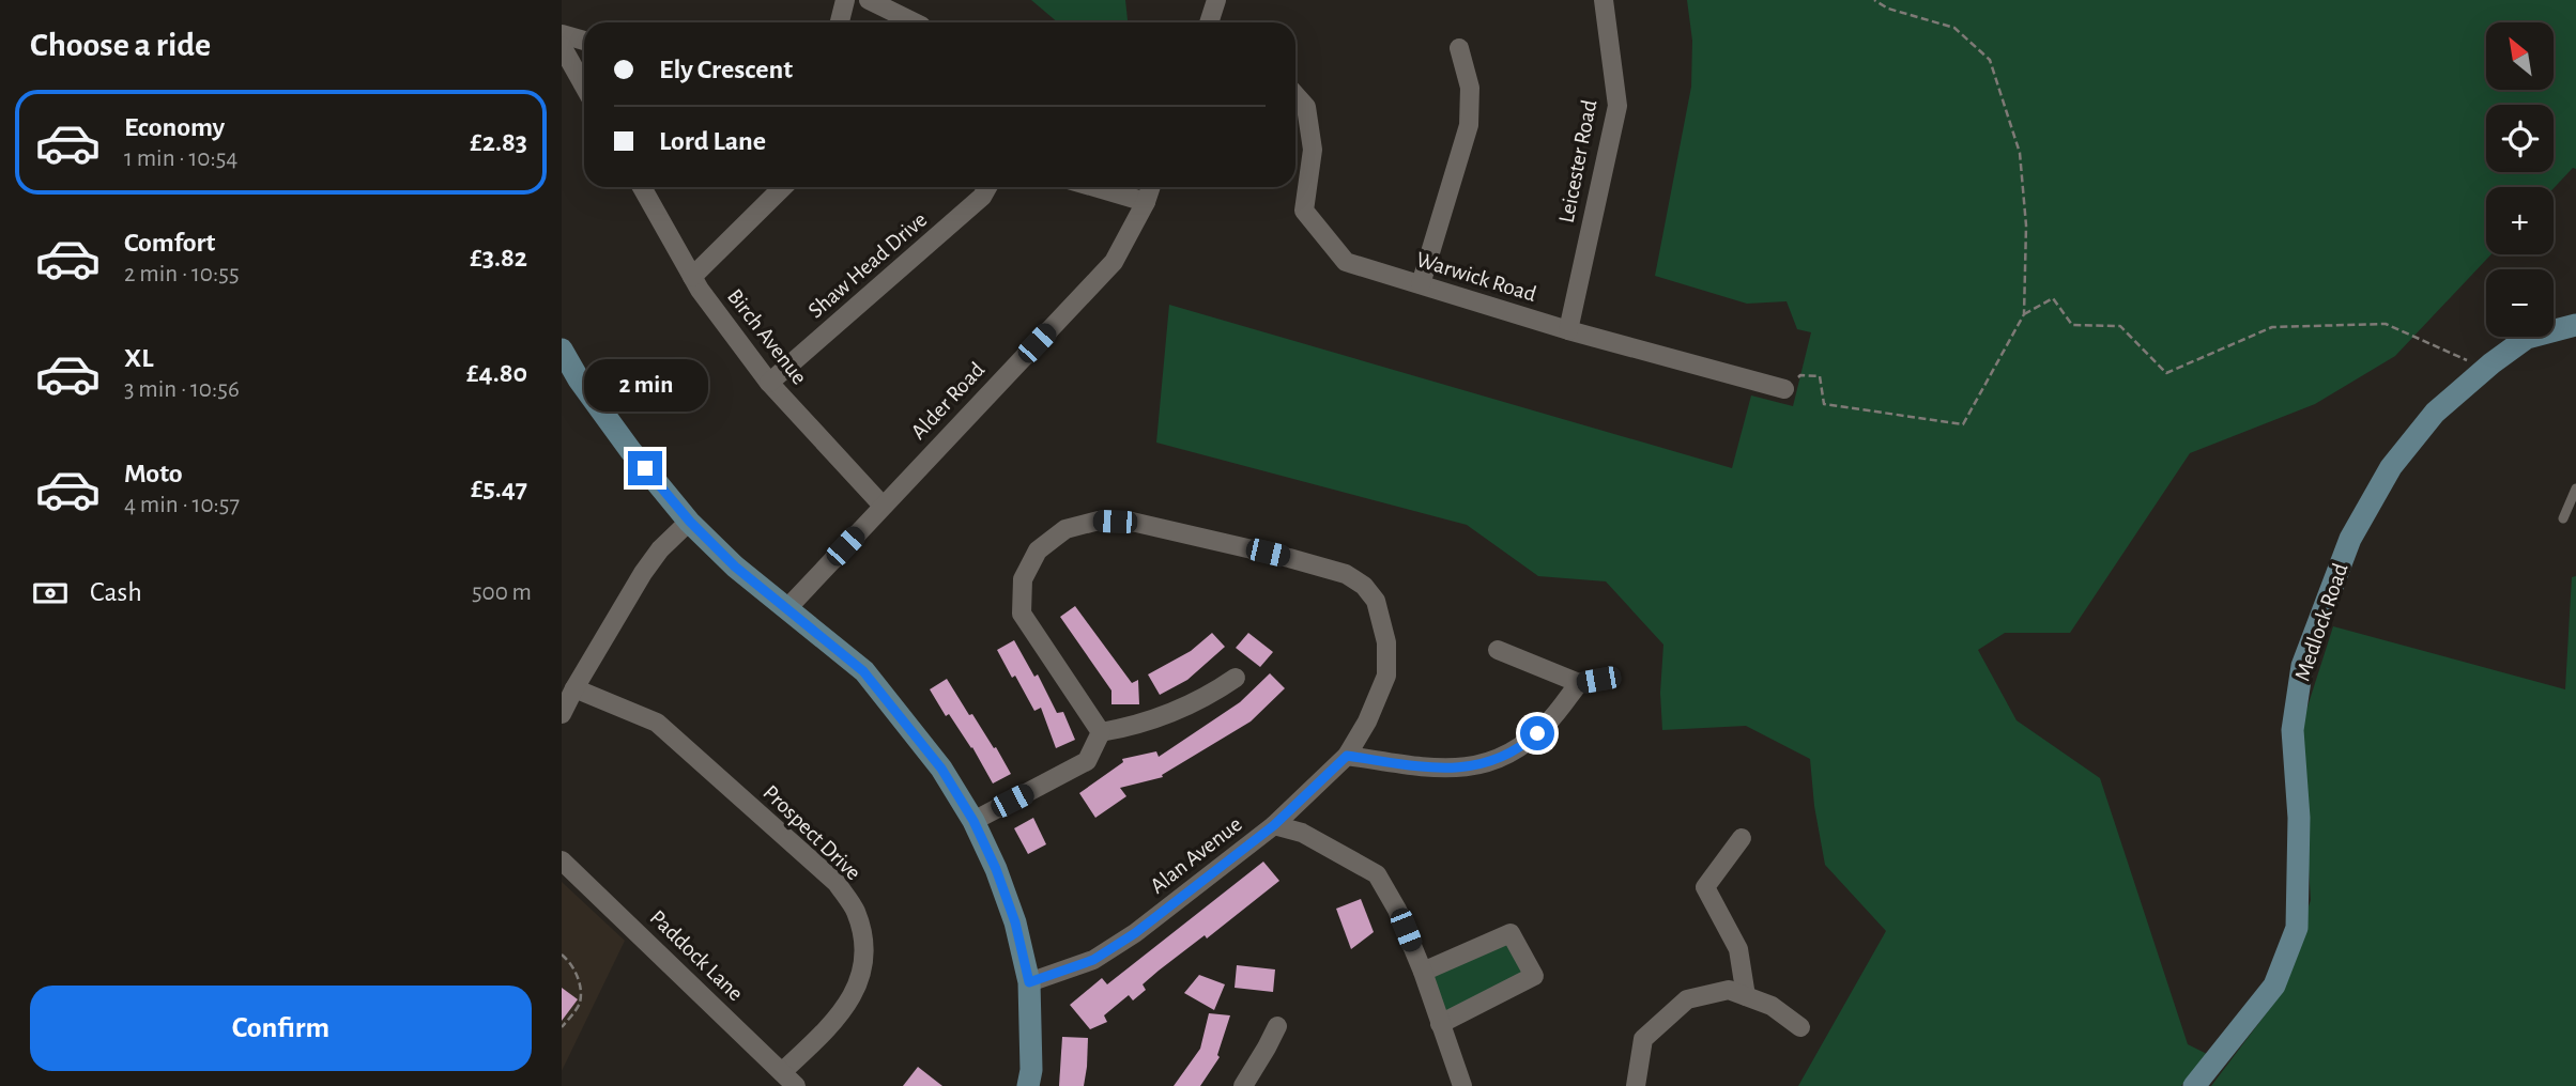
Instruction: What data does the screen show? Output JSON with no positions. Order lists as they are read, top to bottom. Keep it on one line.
{"streets":{"street":["Leicester Road","Shaw Head Drive","Warwick Road","Birch Avenue","Alder Road","Medlock Road","Prospect Drive","Alan Avenue","Paddock Lane"]},"crossings":[["Leicester Road","Warwick Road"],["Shaw Head Drive","Birch Avenue"],["Birch Avenue","Alder Road"],["Prospect Drive","Paddock Lane"]],"north":"top left","page":{"heading":"Choose a ride","map_buttons":["+","−"],"banner":["Ely Crescent","Lord Lane"],"list":[{"name":"Economy","note":"1 min · 10:54","value":"£2.83"},{"name":"Comfort","note":"2 min · 10:55","value":"£3.82"},{"name":"XL","note":"3 min · 10:56","value":"£4.80"},{"name":"Moto","note":"4 min · 10:57","value":"£5.47"}],"bubble":"2 min","pay":["Cash","500 m"],"buttons":"Confirm"}}
